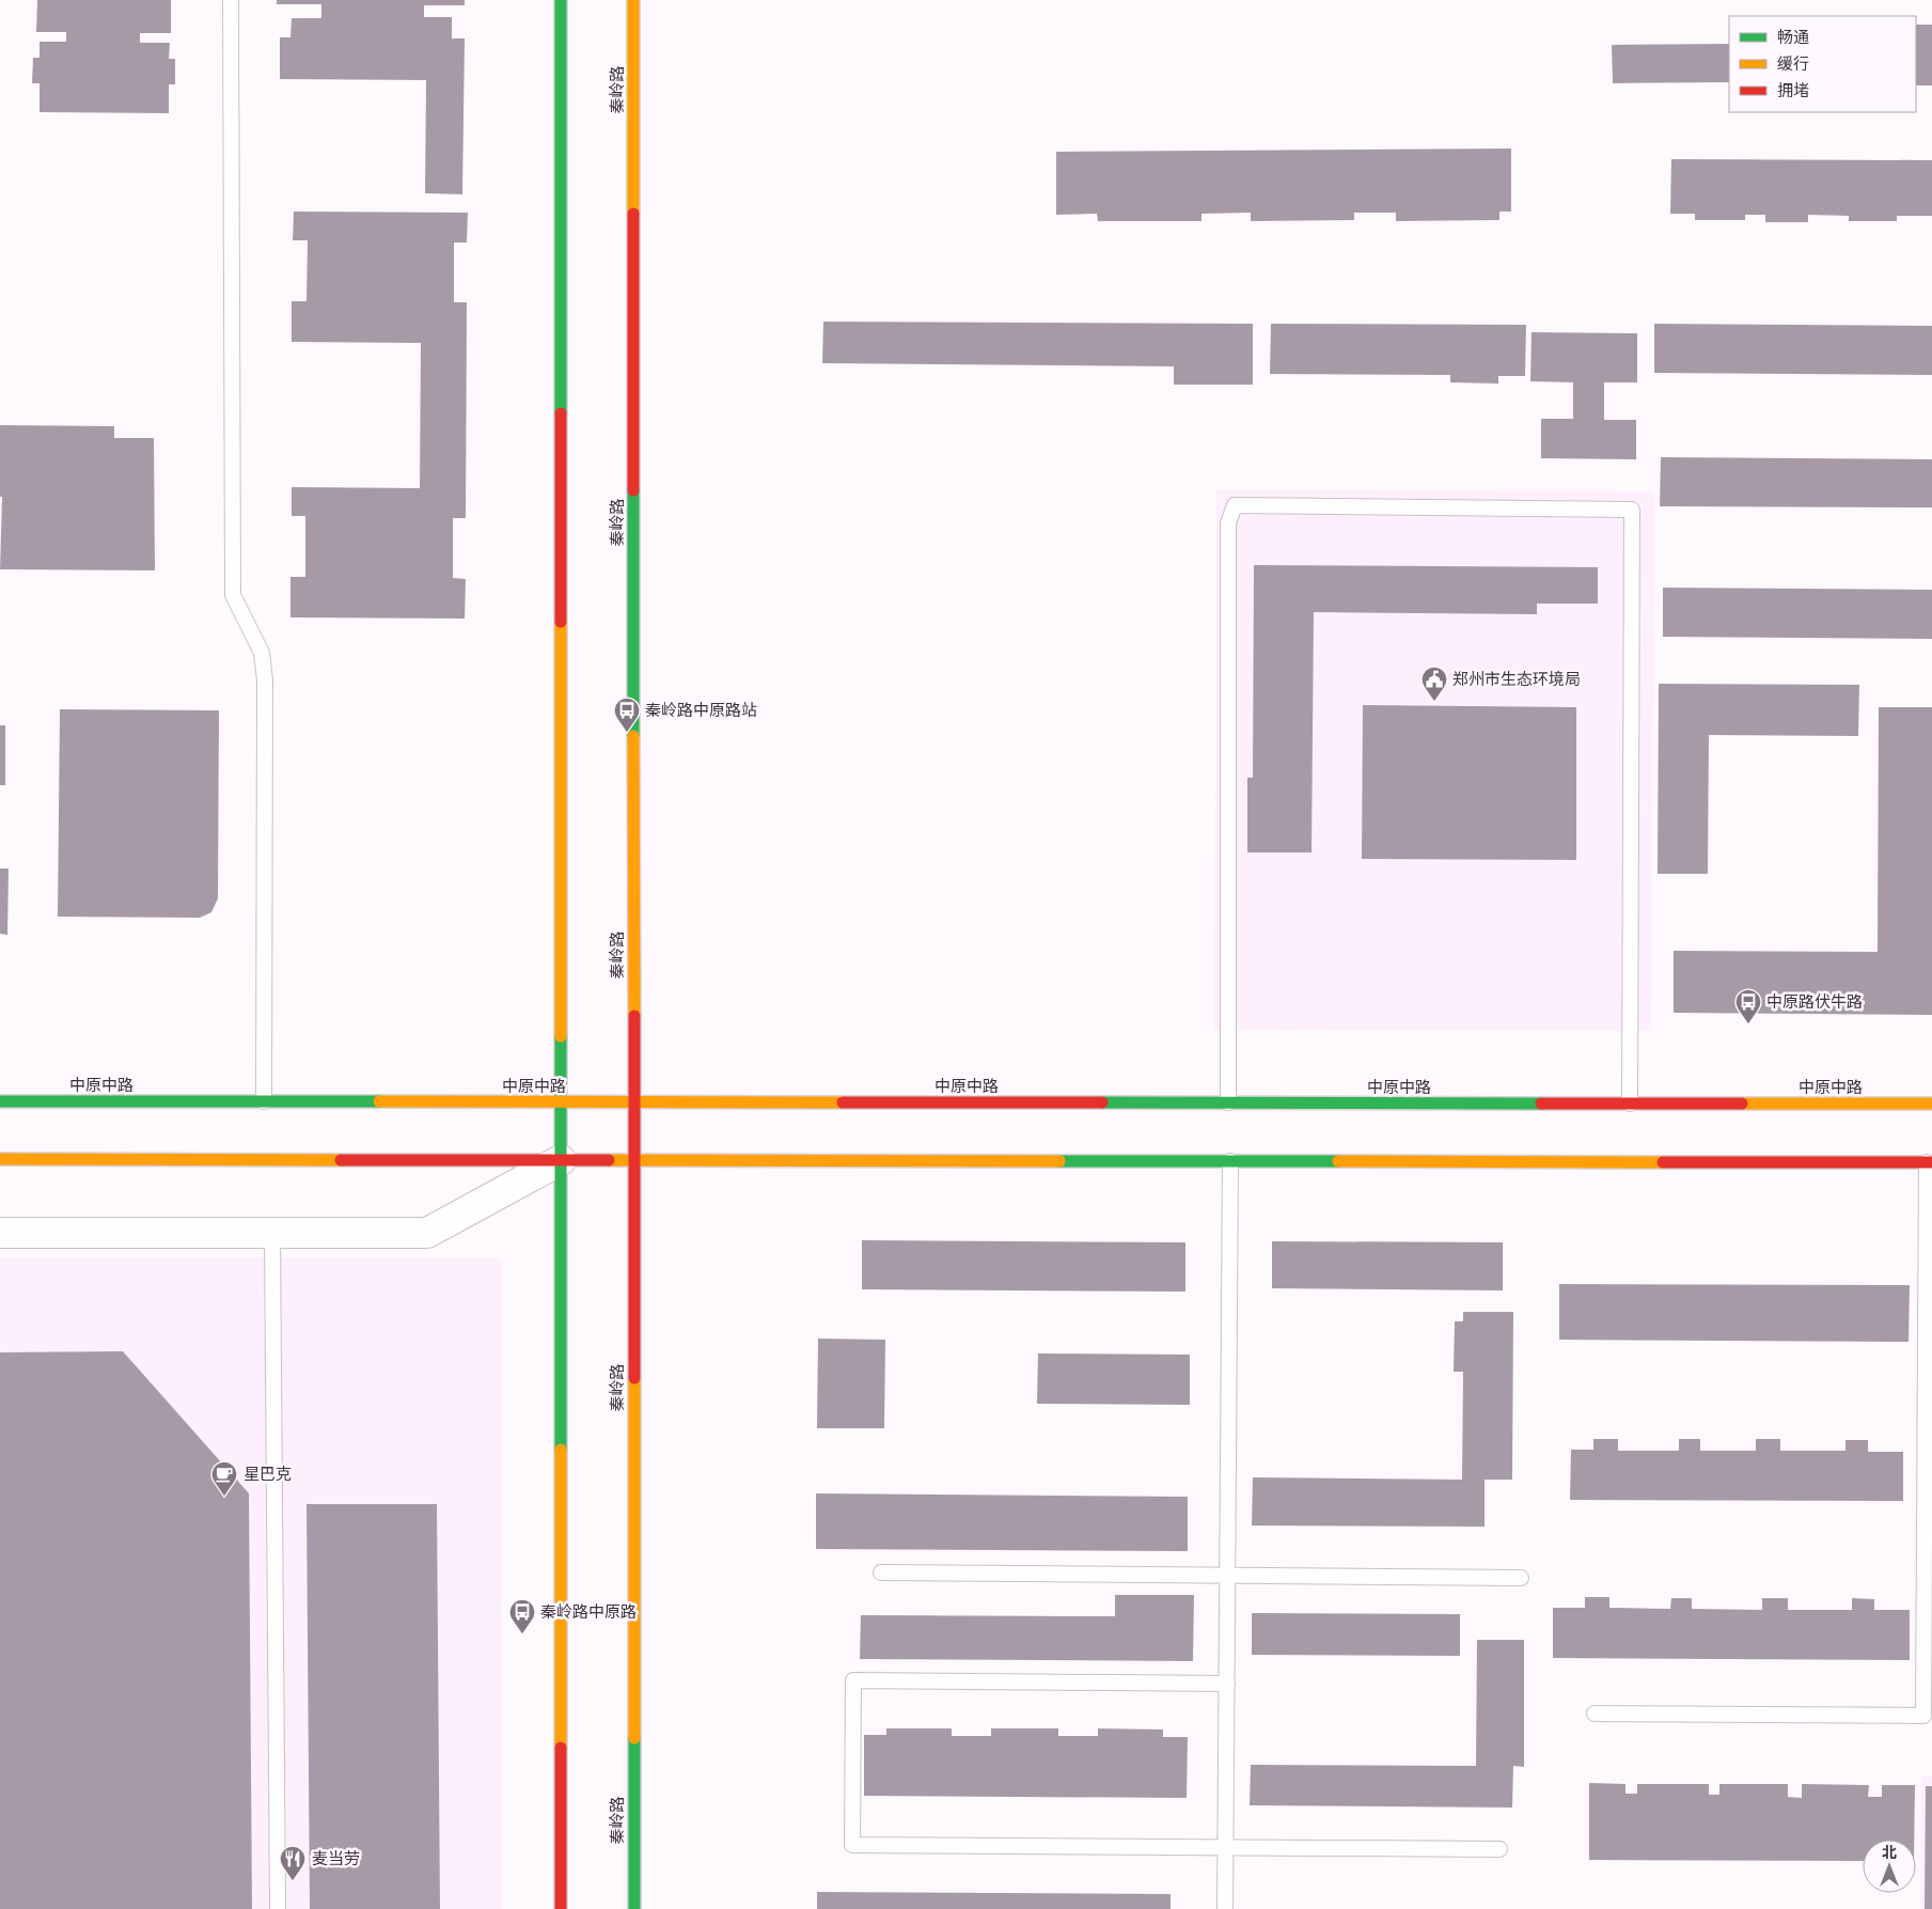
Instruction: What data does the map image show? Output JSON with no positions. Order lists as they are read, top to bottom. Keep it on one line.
{"streets":{"main road":["秦岭路","中原中路"]},"crossings":[["秦岭路","中原中路"]],"places":{"public building":["郑州市生态环境局"],"bus stop":["秦岭路中原路站","中原路伏牛路","秦岭路中原路"],"cafe":["星巴克"],"restaurant":["麦当劳"]},"legend":["畅通","缓行","拥堵"],"north":"top"}
